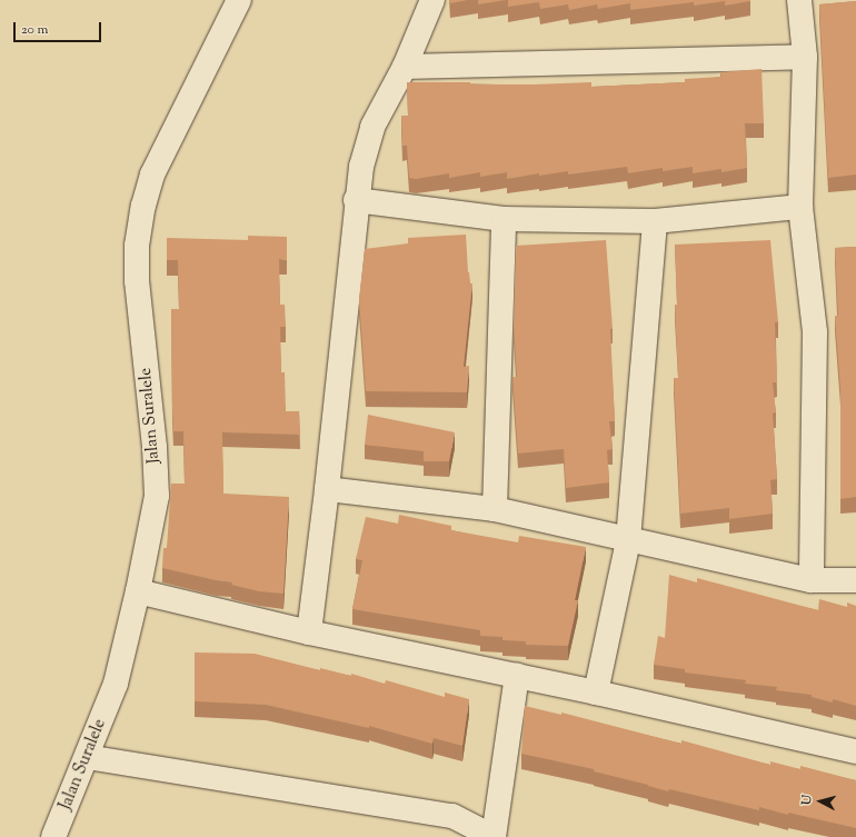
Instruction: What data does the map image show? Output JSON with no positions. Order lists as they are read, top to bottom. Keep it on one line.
{"streets":{"street":["Jalan Suralele"]},"scale_bar":"20 m","north":"left"}
